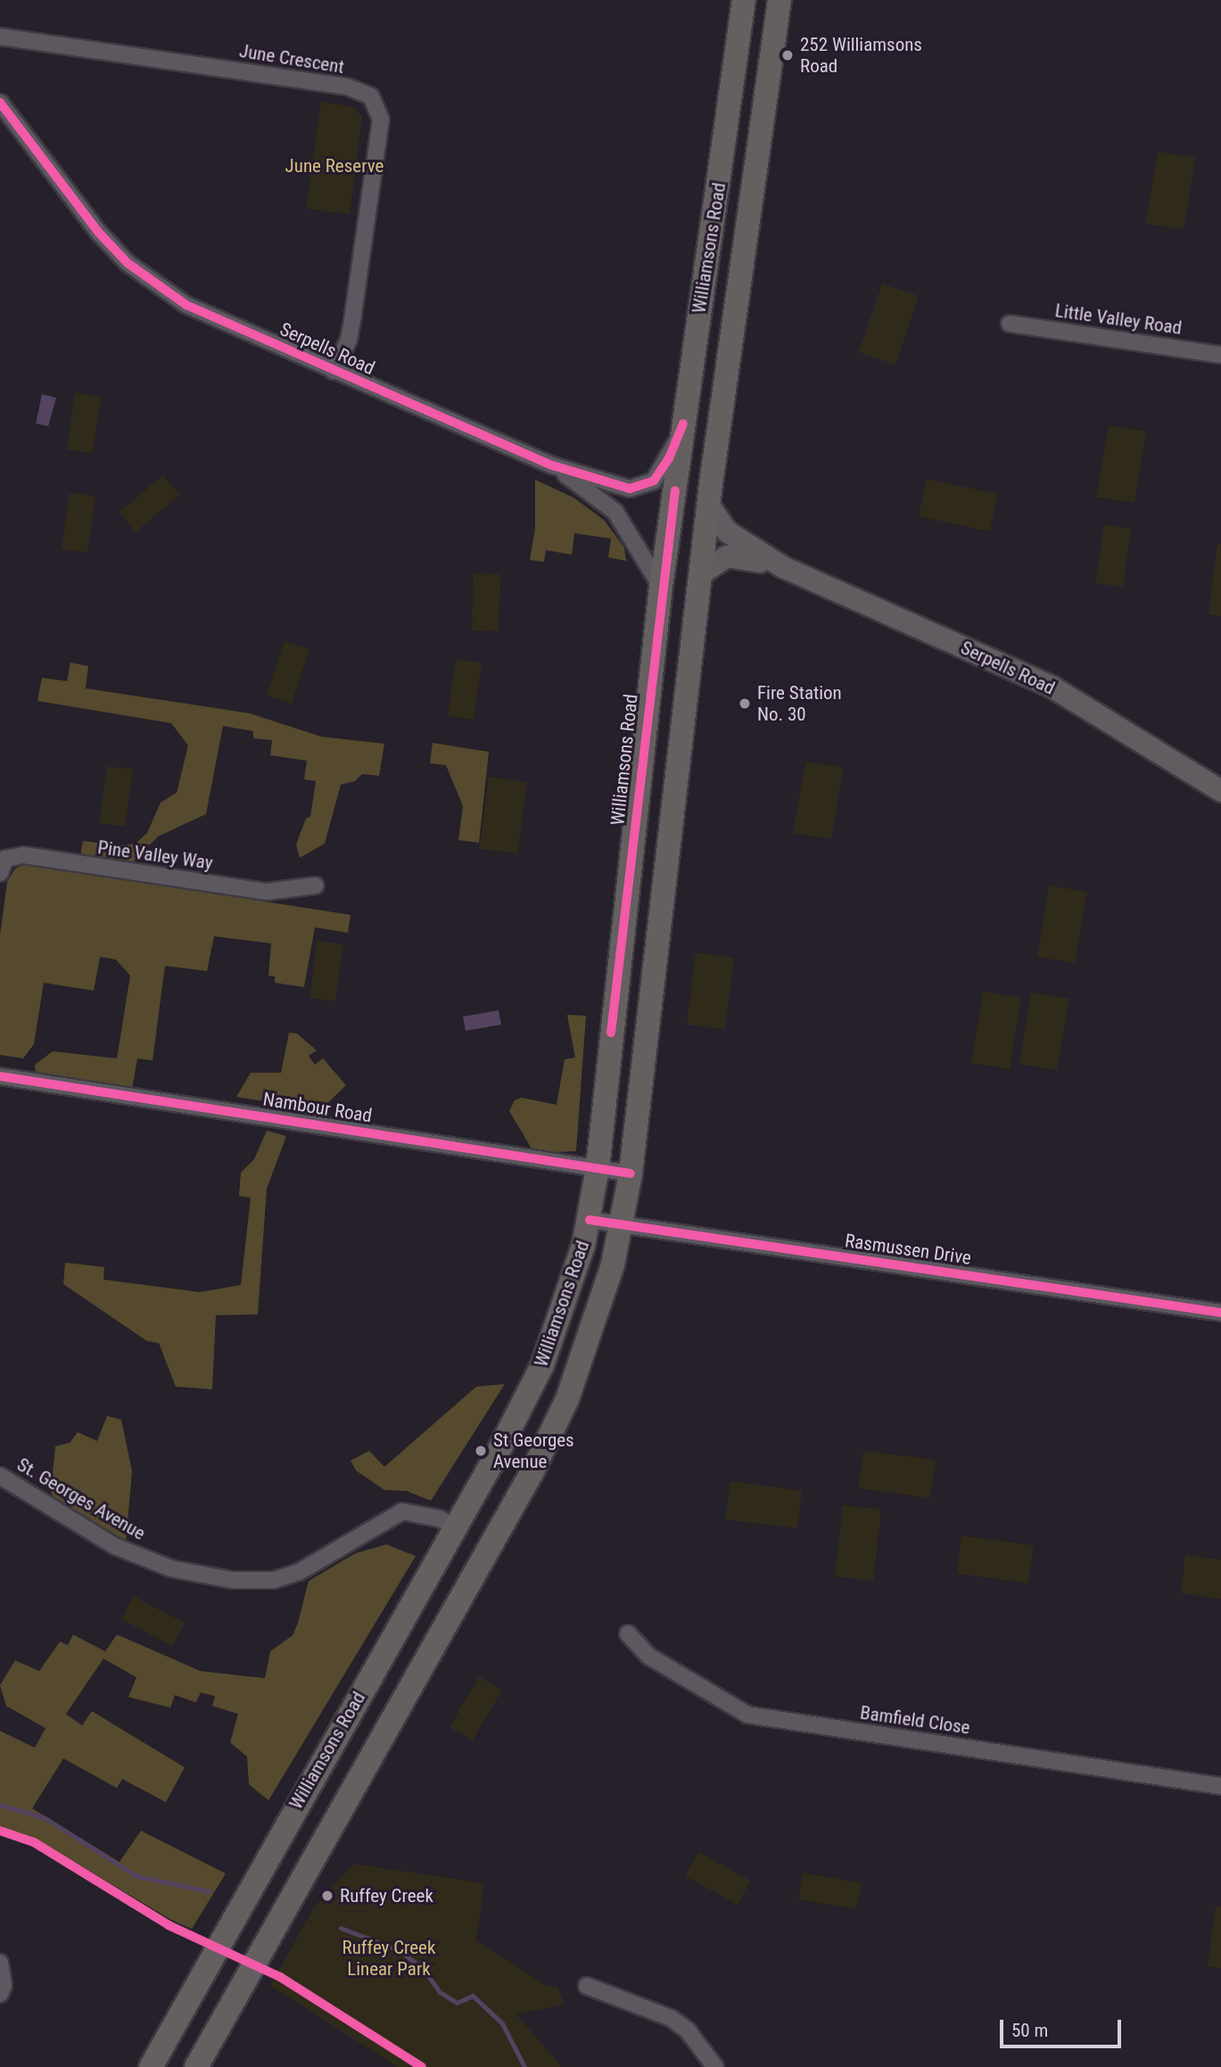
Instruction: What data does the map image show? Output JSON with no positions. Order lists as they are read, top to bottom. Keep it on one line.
{"streets":{"main road":["Williamsons Road"],"street":["June Crescent","Little Valley Road","Serpells Road","Pine Valley Way","Nambour Road","Rasmussen Drive","St. Georges Avenue","Bamfield Close"]},"crossings":[["June Crescent","Serpells Road"],["Williamsons Road","Serpells Road"],["Williamsons Road","Nambour Road"],["Williamsons Road","Rasmussen Drive"],["Williamsons Road","St. Georges Avenue"]],"parks":["June Reserve","Ruffey Creek Linear Park"],"places":["252 Williamsons Road","Fire Station No. 30","St Georges Avenue","Ruffey Creek"],"scale_bar":"50 m"}
